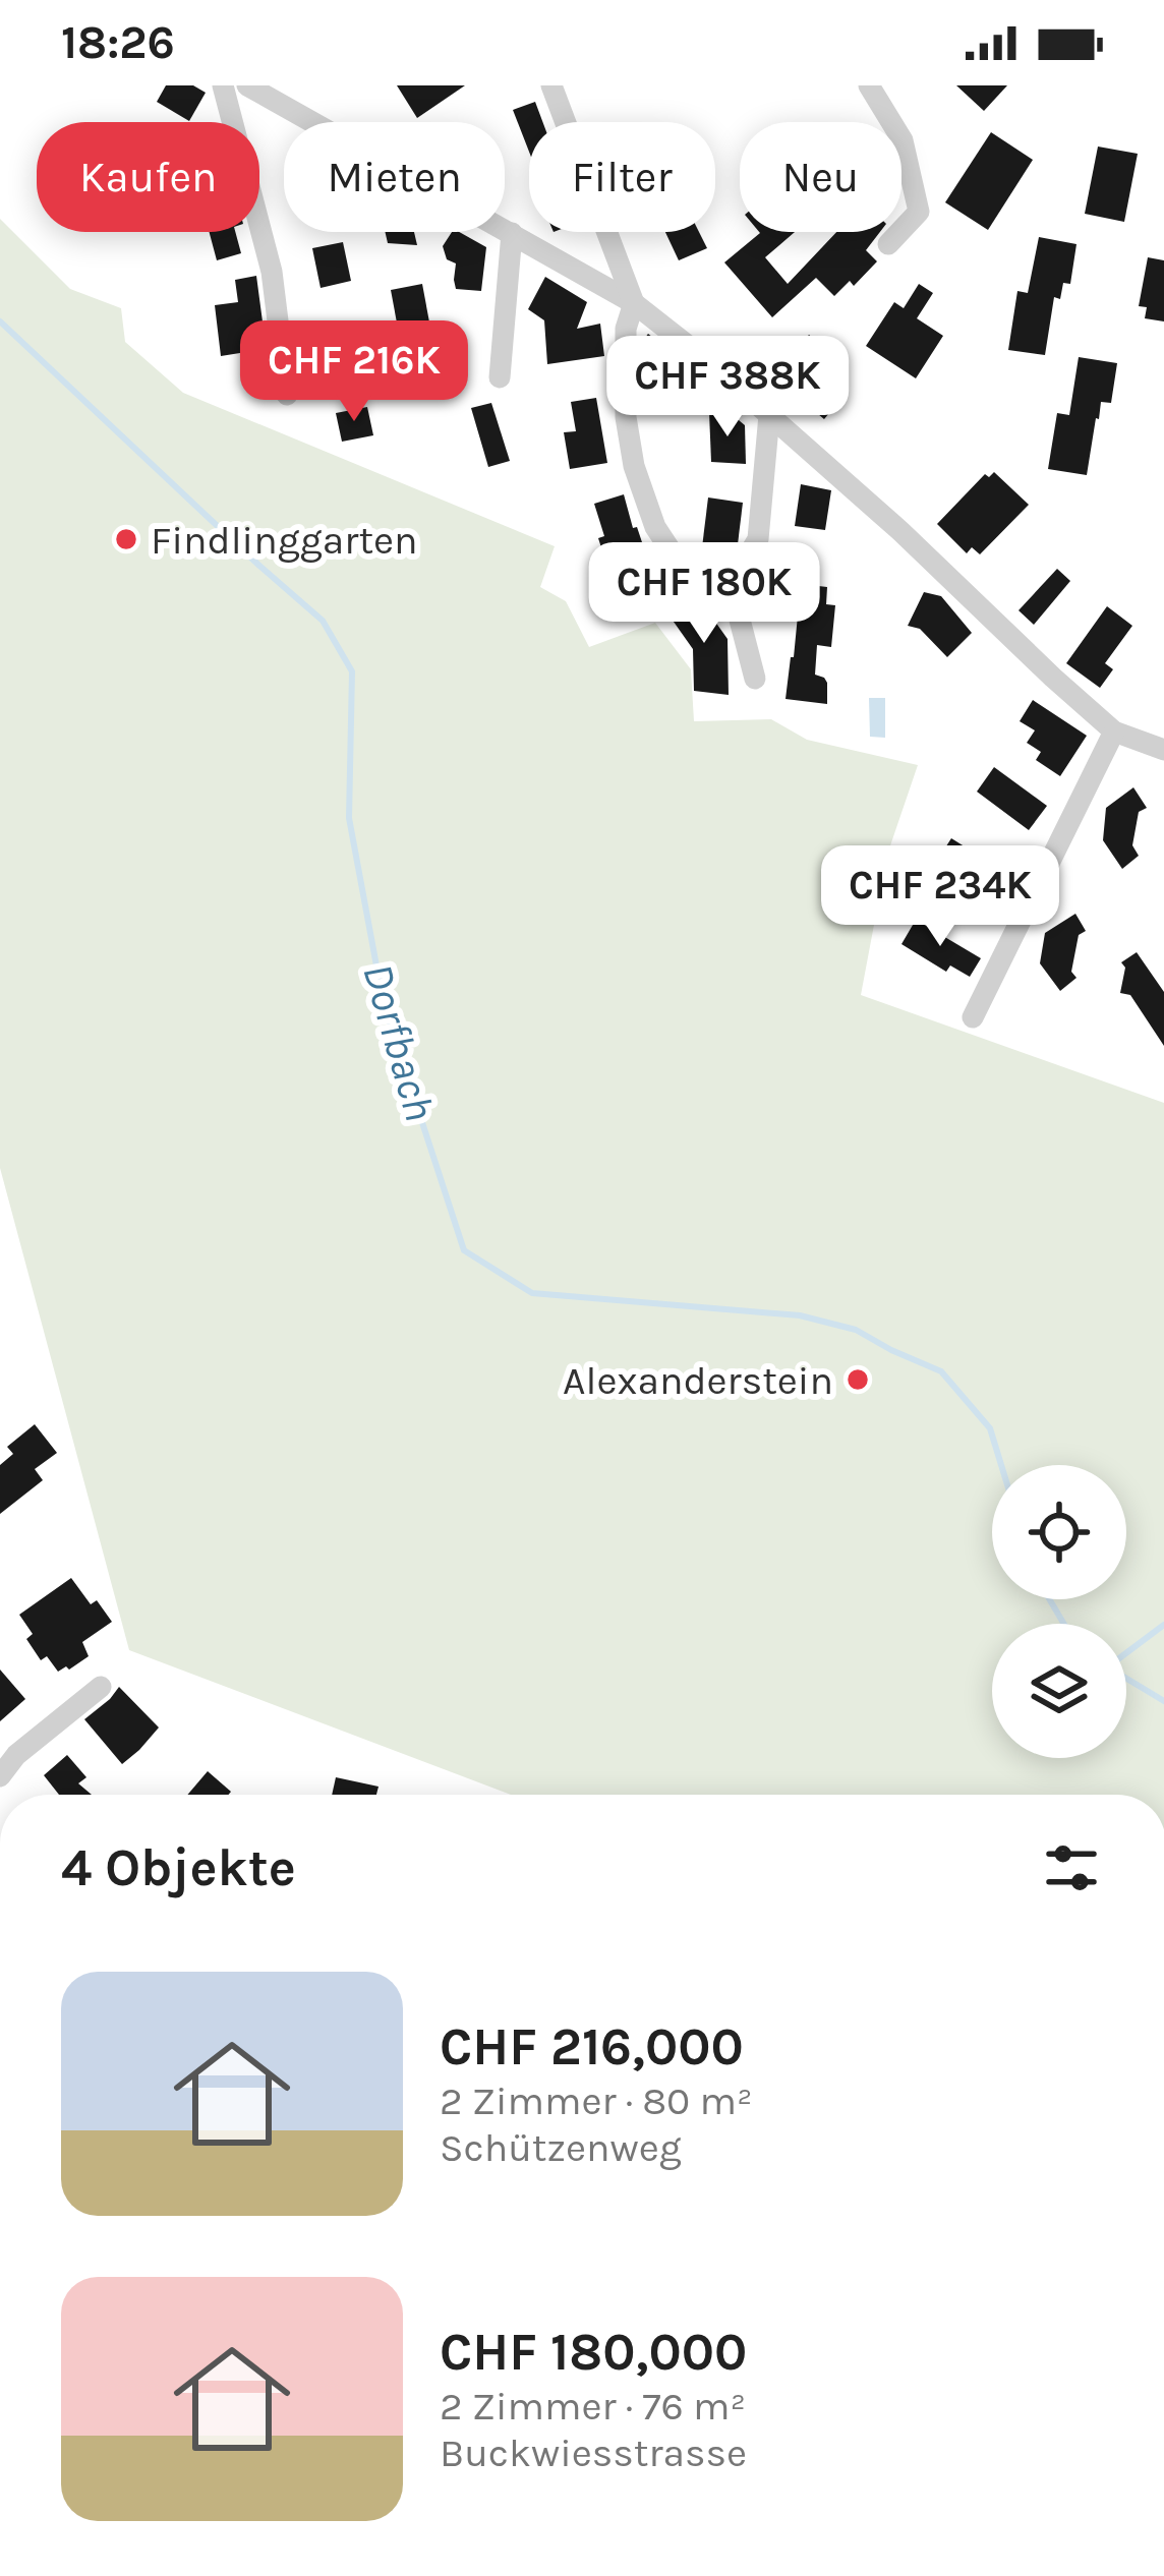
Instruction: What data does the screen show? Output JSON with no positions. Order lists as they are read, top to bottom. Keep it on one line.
{"water":["Dorfbach"],"places":["Findlinggarten","Alexanderstein"],"page":{"status":"18:26","chip":["Kaufen","Mieten","Filter","Neu"],"price":["CHF 216K","CHF 388K","CHF 180K","CHF 234K"],"heading":"4 Objekte","list":[{"name":"CHF 216,000","note":"2 Zimmer · 80 m² · Schützenweg"},{"name":"CHF 180,000","note":"2 Zimmer · 76 m² · Buckwiesstrasse"}]}}
